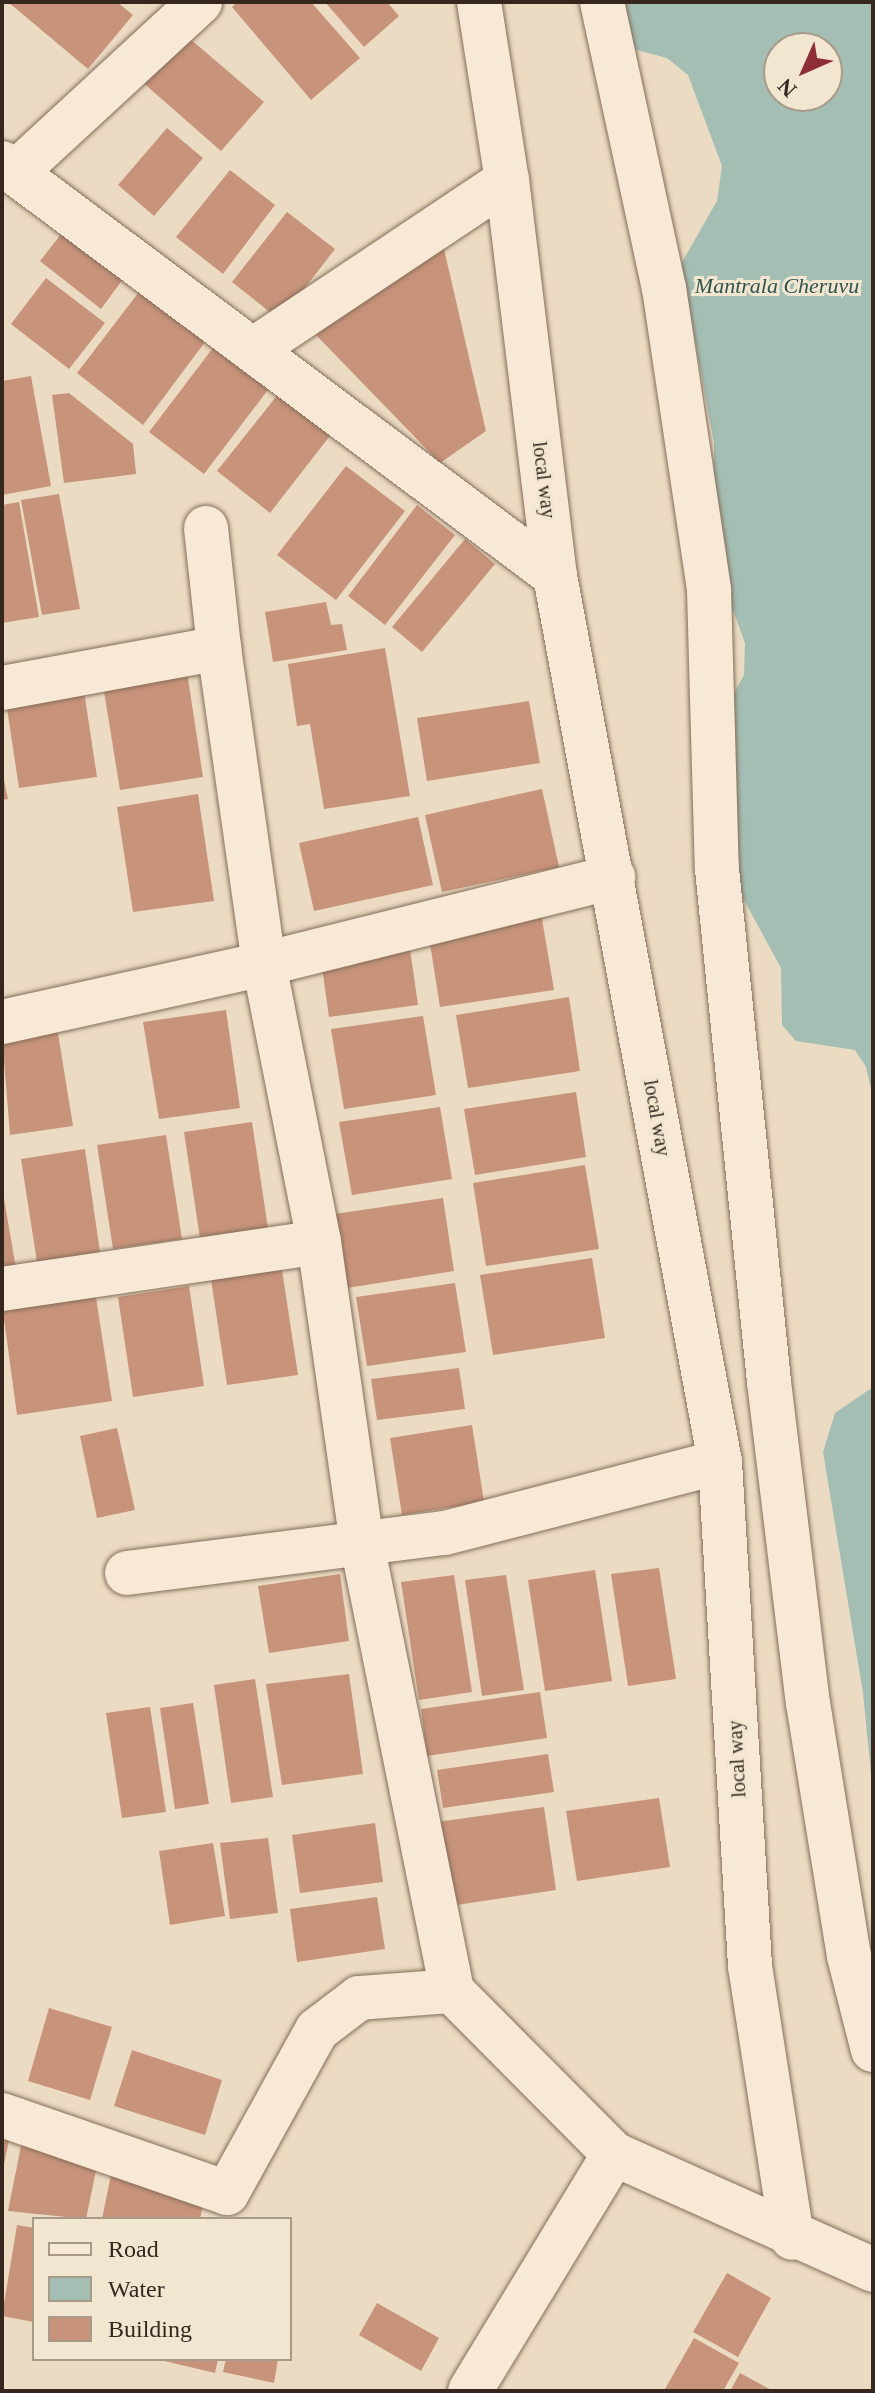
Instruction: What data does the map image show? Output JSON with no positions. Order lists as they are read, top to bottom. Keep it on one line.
{"streets":{"street":["local way"]},"water":["Mantrala Cheruvu"],"legend":["Road","Water","Building"],"north":"bottom left"}
